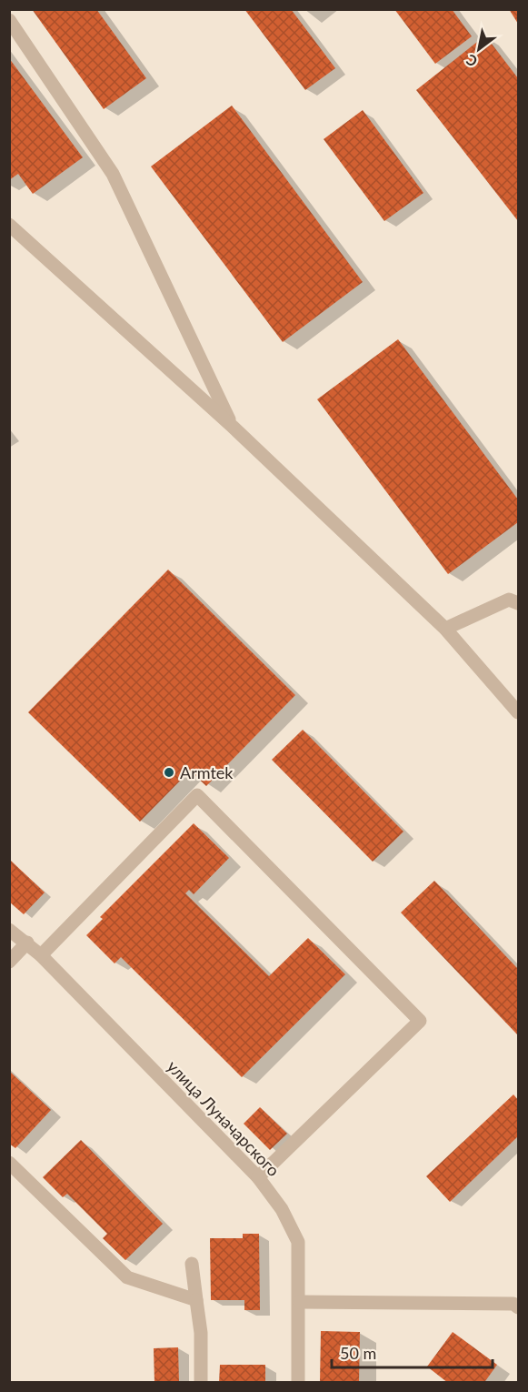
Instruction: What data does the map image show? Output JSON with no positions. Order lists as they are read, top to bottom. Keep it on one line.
{"streets":{"street":["улица Луначарского"]},"places":["Armtek"],"scale_bar":"50 m","north":"bottom left"}
